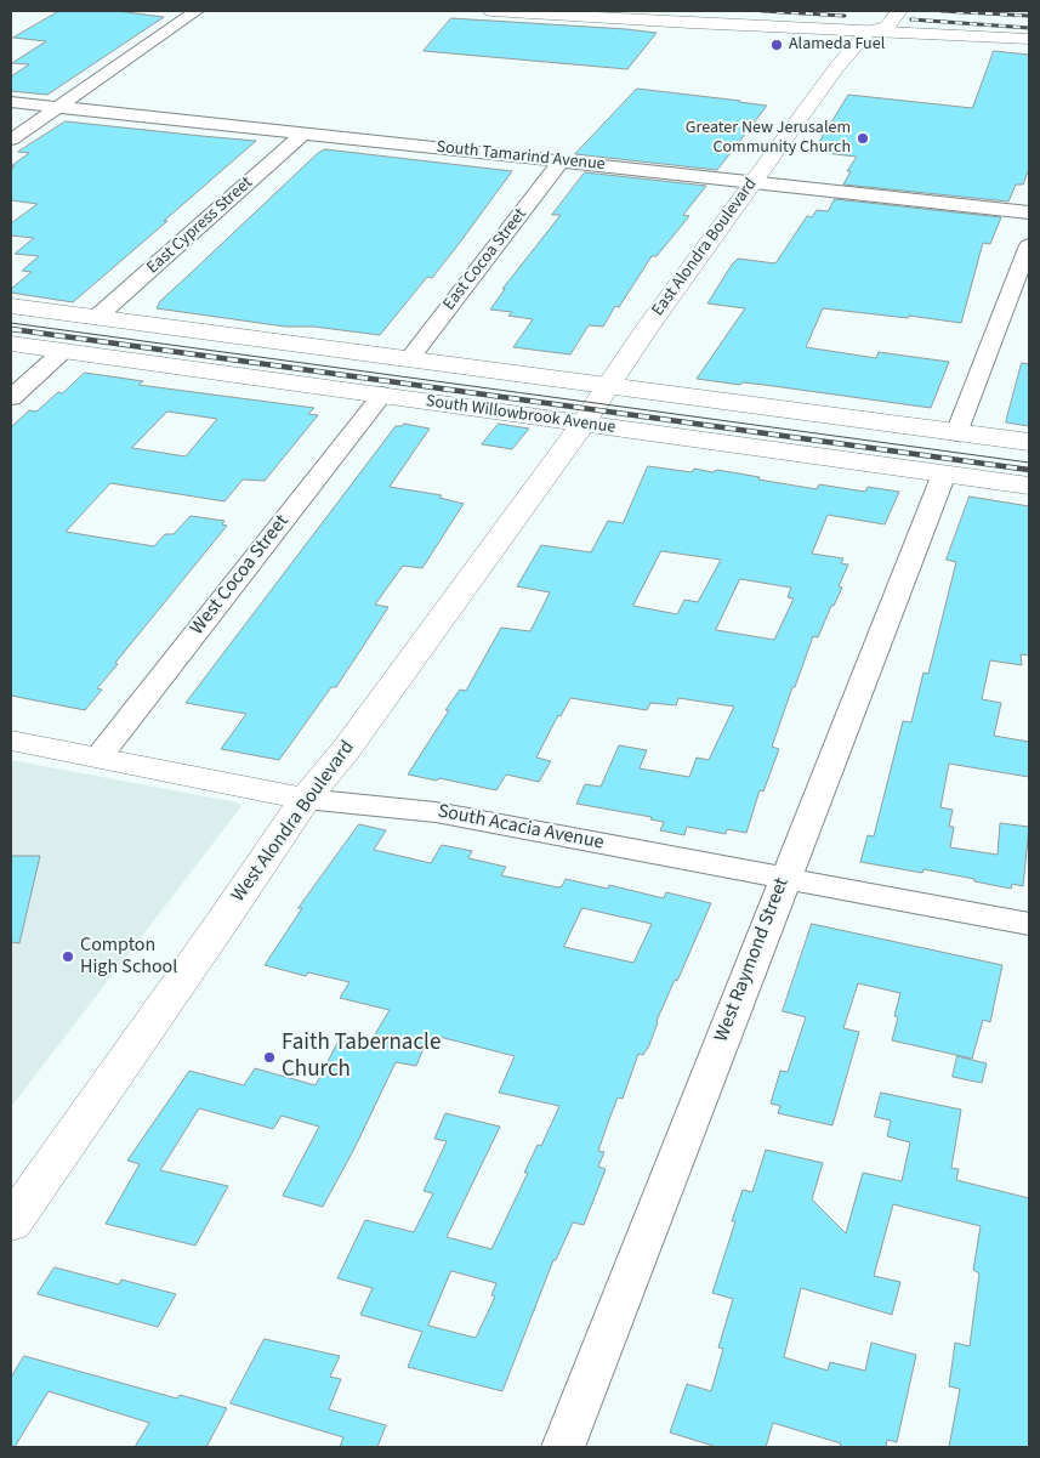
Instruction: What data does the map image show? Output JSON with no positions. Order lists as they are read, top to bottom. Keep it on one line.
{"streets":{"main road":["East Alondra Boulevard","South Willowbrook Avenue","West Alondra Boulevard","South Acacia Avenue"],"street":["South Tamarind Avenue","East Cypress Street","East Cocoa Street","West Cocoa Street","West Raymond Street"]},"crossings":[["South Tamarind Avenue","East Cypress Street"],["South Tamarind Avenue","East Alondra Boulevard"],["South Tamarind Avenue","East Cocoa Street"],["East Alondra Boulevard","South Willowbrook Avenue"],["East Alondra Boulevard","West Alondra Boulevard"],["South Willowbrook Avenue","West Cocoa Street"],["South Willowbrook Avenue","West Alondra Boulevard"],["South Willowbrook Avenue","West Raymond Street"],["West Cocoa Street","South Acacia Avenue"],["West Alondra Boulevard","South Acacia Avenue"],["South Acacia Avenue","West Raymond Street"]],"places":["Alameda Fuel","Greater New Jerusalem Community Church","Compton High School","Faith Tabernacle Church"]}
